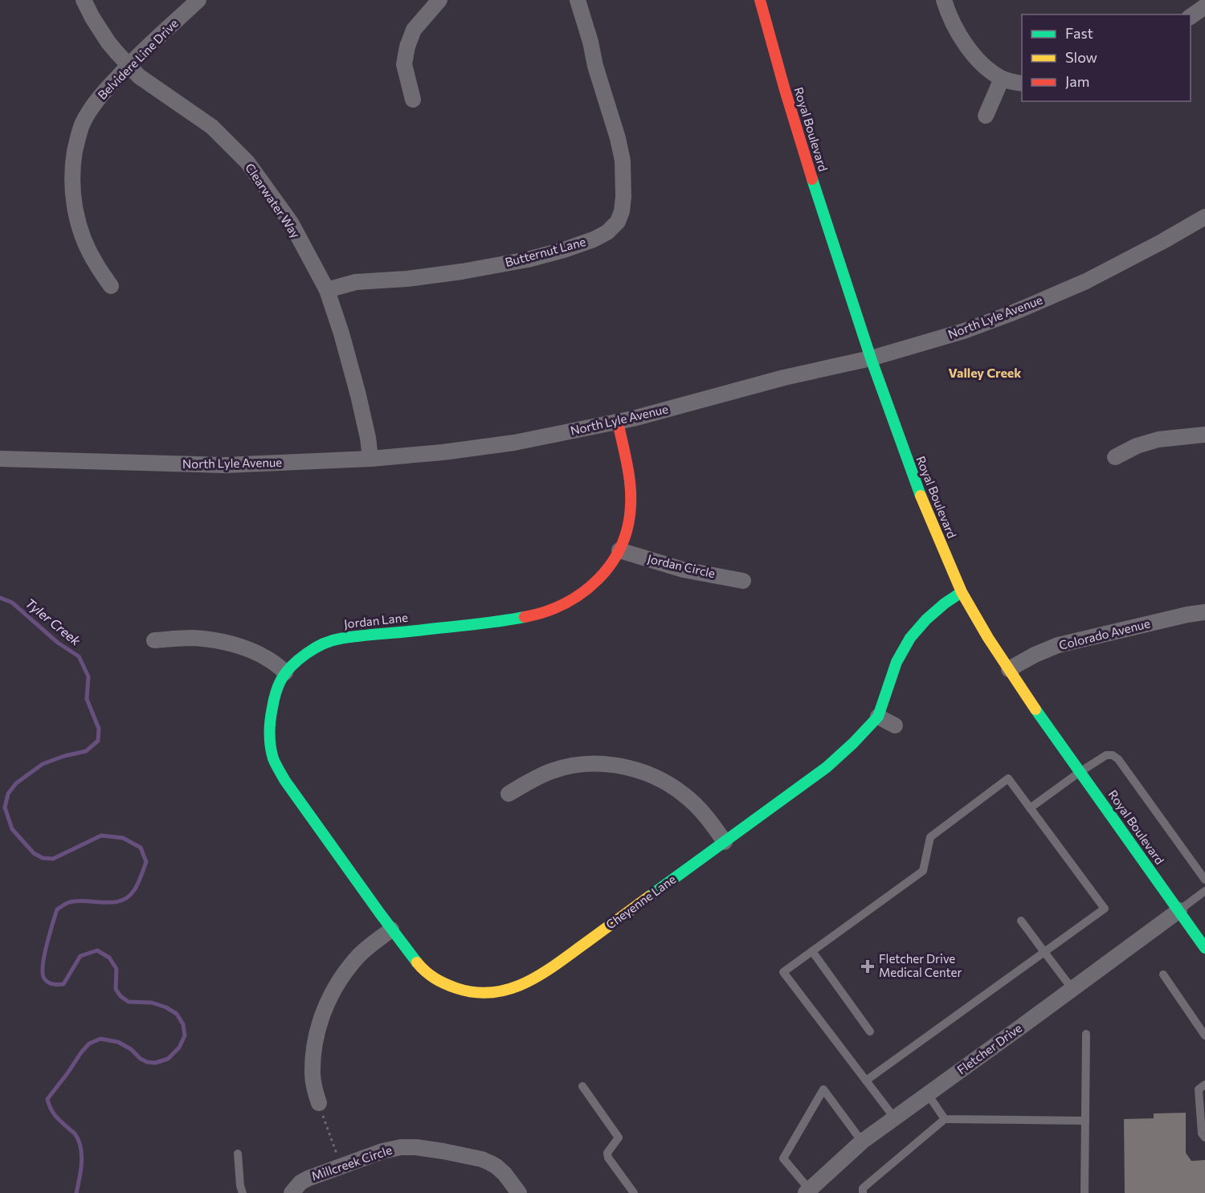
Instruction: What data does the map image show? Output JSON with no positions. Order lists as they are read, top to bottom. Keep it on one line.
{"streets":{"street":["Belvidere Line Drive","Royal Boulevard","Clearwater Way","Butternut Lane","North Lyle Avenue","Jordan Circle","Jordan Lane","Colorado Avenue","Cheyenne Lane","Fletcher Drive","Millcreek Circle"]},"crossings":[["Belvidere Line Drive","Clearwater Way"],["Royal Boulevard","North Lyle Avenue"],["Royal Boulevard","Colorado Avenue"],["Royal Boulevard","Cheyenne Lane"],["Royal Boulevard","Fletcher Drive"],["Clearwater Way","Butternut Lane"],["Clearwater Way","North Lyle Avenue"],["North Lyle Avenue","Jordan Lane"],["Jordan Circle","Jordan Lane"],["Jordan Lane","Cheyenne Lane"]],"districts":["Valley Creek"],"water":["Tyler Creek"],"places":{"health":["Fletcher Drive Medical Center"]},"legend":["Fast","Slow","Jam"]}
